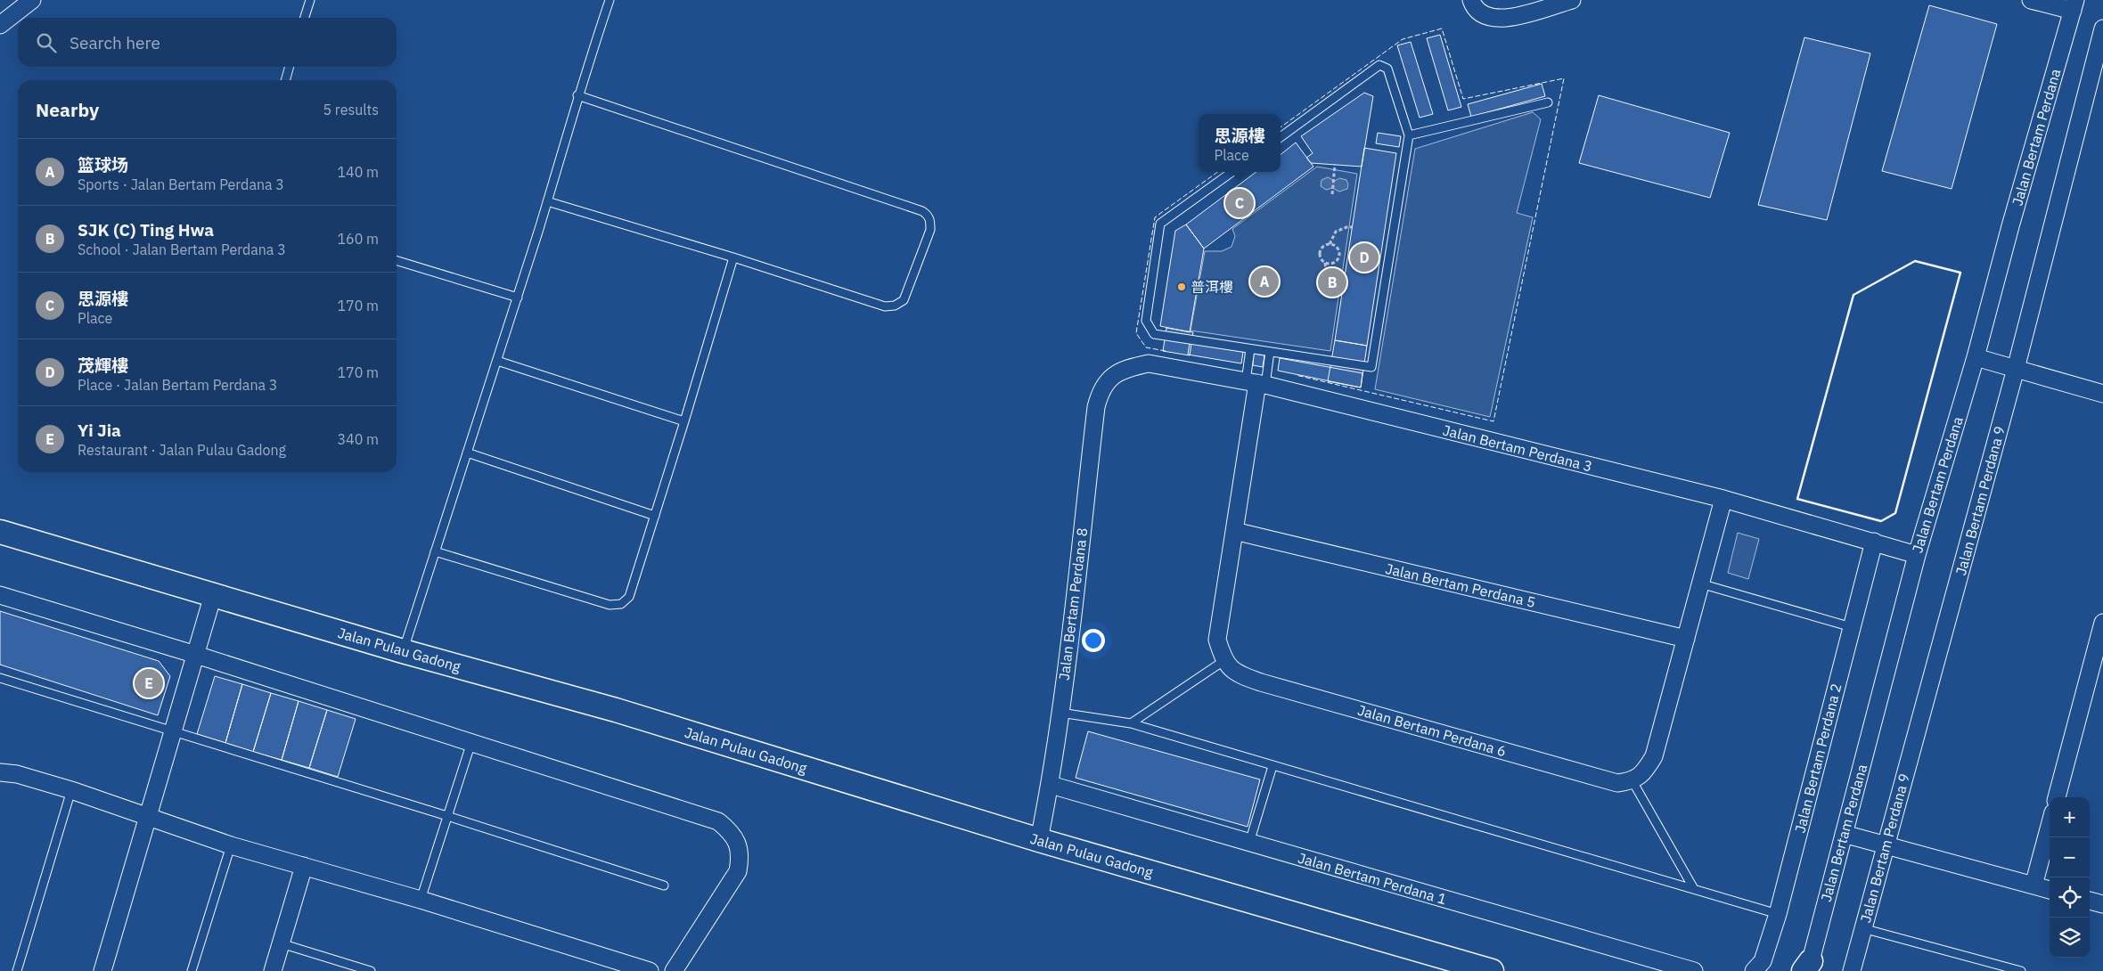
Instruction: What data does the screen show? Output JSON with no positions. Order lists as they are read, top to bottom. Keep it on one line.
{"streets":{"main road":["Jalan Pulau Gadong"],"street":["Jalan Bertam Perdana","Jalan Bertam Perdana 3","Jalan Bertam Perdana 9","Jalan Bertam Perdana 5","Jalan Bertam Perdana 8","Jalan Bertam Perdana 6","Jalan Bertam Perdana 2","Jalan Bertam Perdana 1"]},"crossings":[["Jalan Bertam Perdana","Jalan Bertam Perdana 3"],["Jalan Bertam Perdana 3","Jalan Bertam Perdana 8"],["Jalan Bertam Perdana 3","Jalan Bertam Perdana 2"],["Jalan Bertam Perdana 8","Jalan Pulau Gadong"],["Jalan Bertam Perdana 8","Jalan Bertam Perdana 1"]],"places":["普洱樓"],"page":{"search":"Search here","heading":["Nearby","5 results"],"popup":["思源樓","Place"],"list":[{"mark":"A","name":"篮球场","note":"Sports · Jalan Bertam Perdana 3","value":"140 m"},{"mark":"B","name":"SJK (C) Ting Hwa","note":"School · Jalan Bertam Perdana 3","value":"160 m"},{"mark":"C","name":"思源樓","note":"Place","value":"170 m"},{"mark":"D","name":"茂輝樓","note":"Place · Jalan Bertam Perdana 3","value":"170 m"},{"mark":"E","name":"Yi Jia","note":"Restaurant · Jalan Pulau Gadong","value":"340 m"}],"pins":["C","D","A","B","E"],"map_buttons":["+","−"]}}
